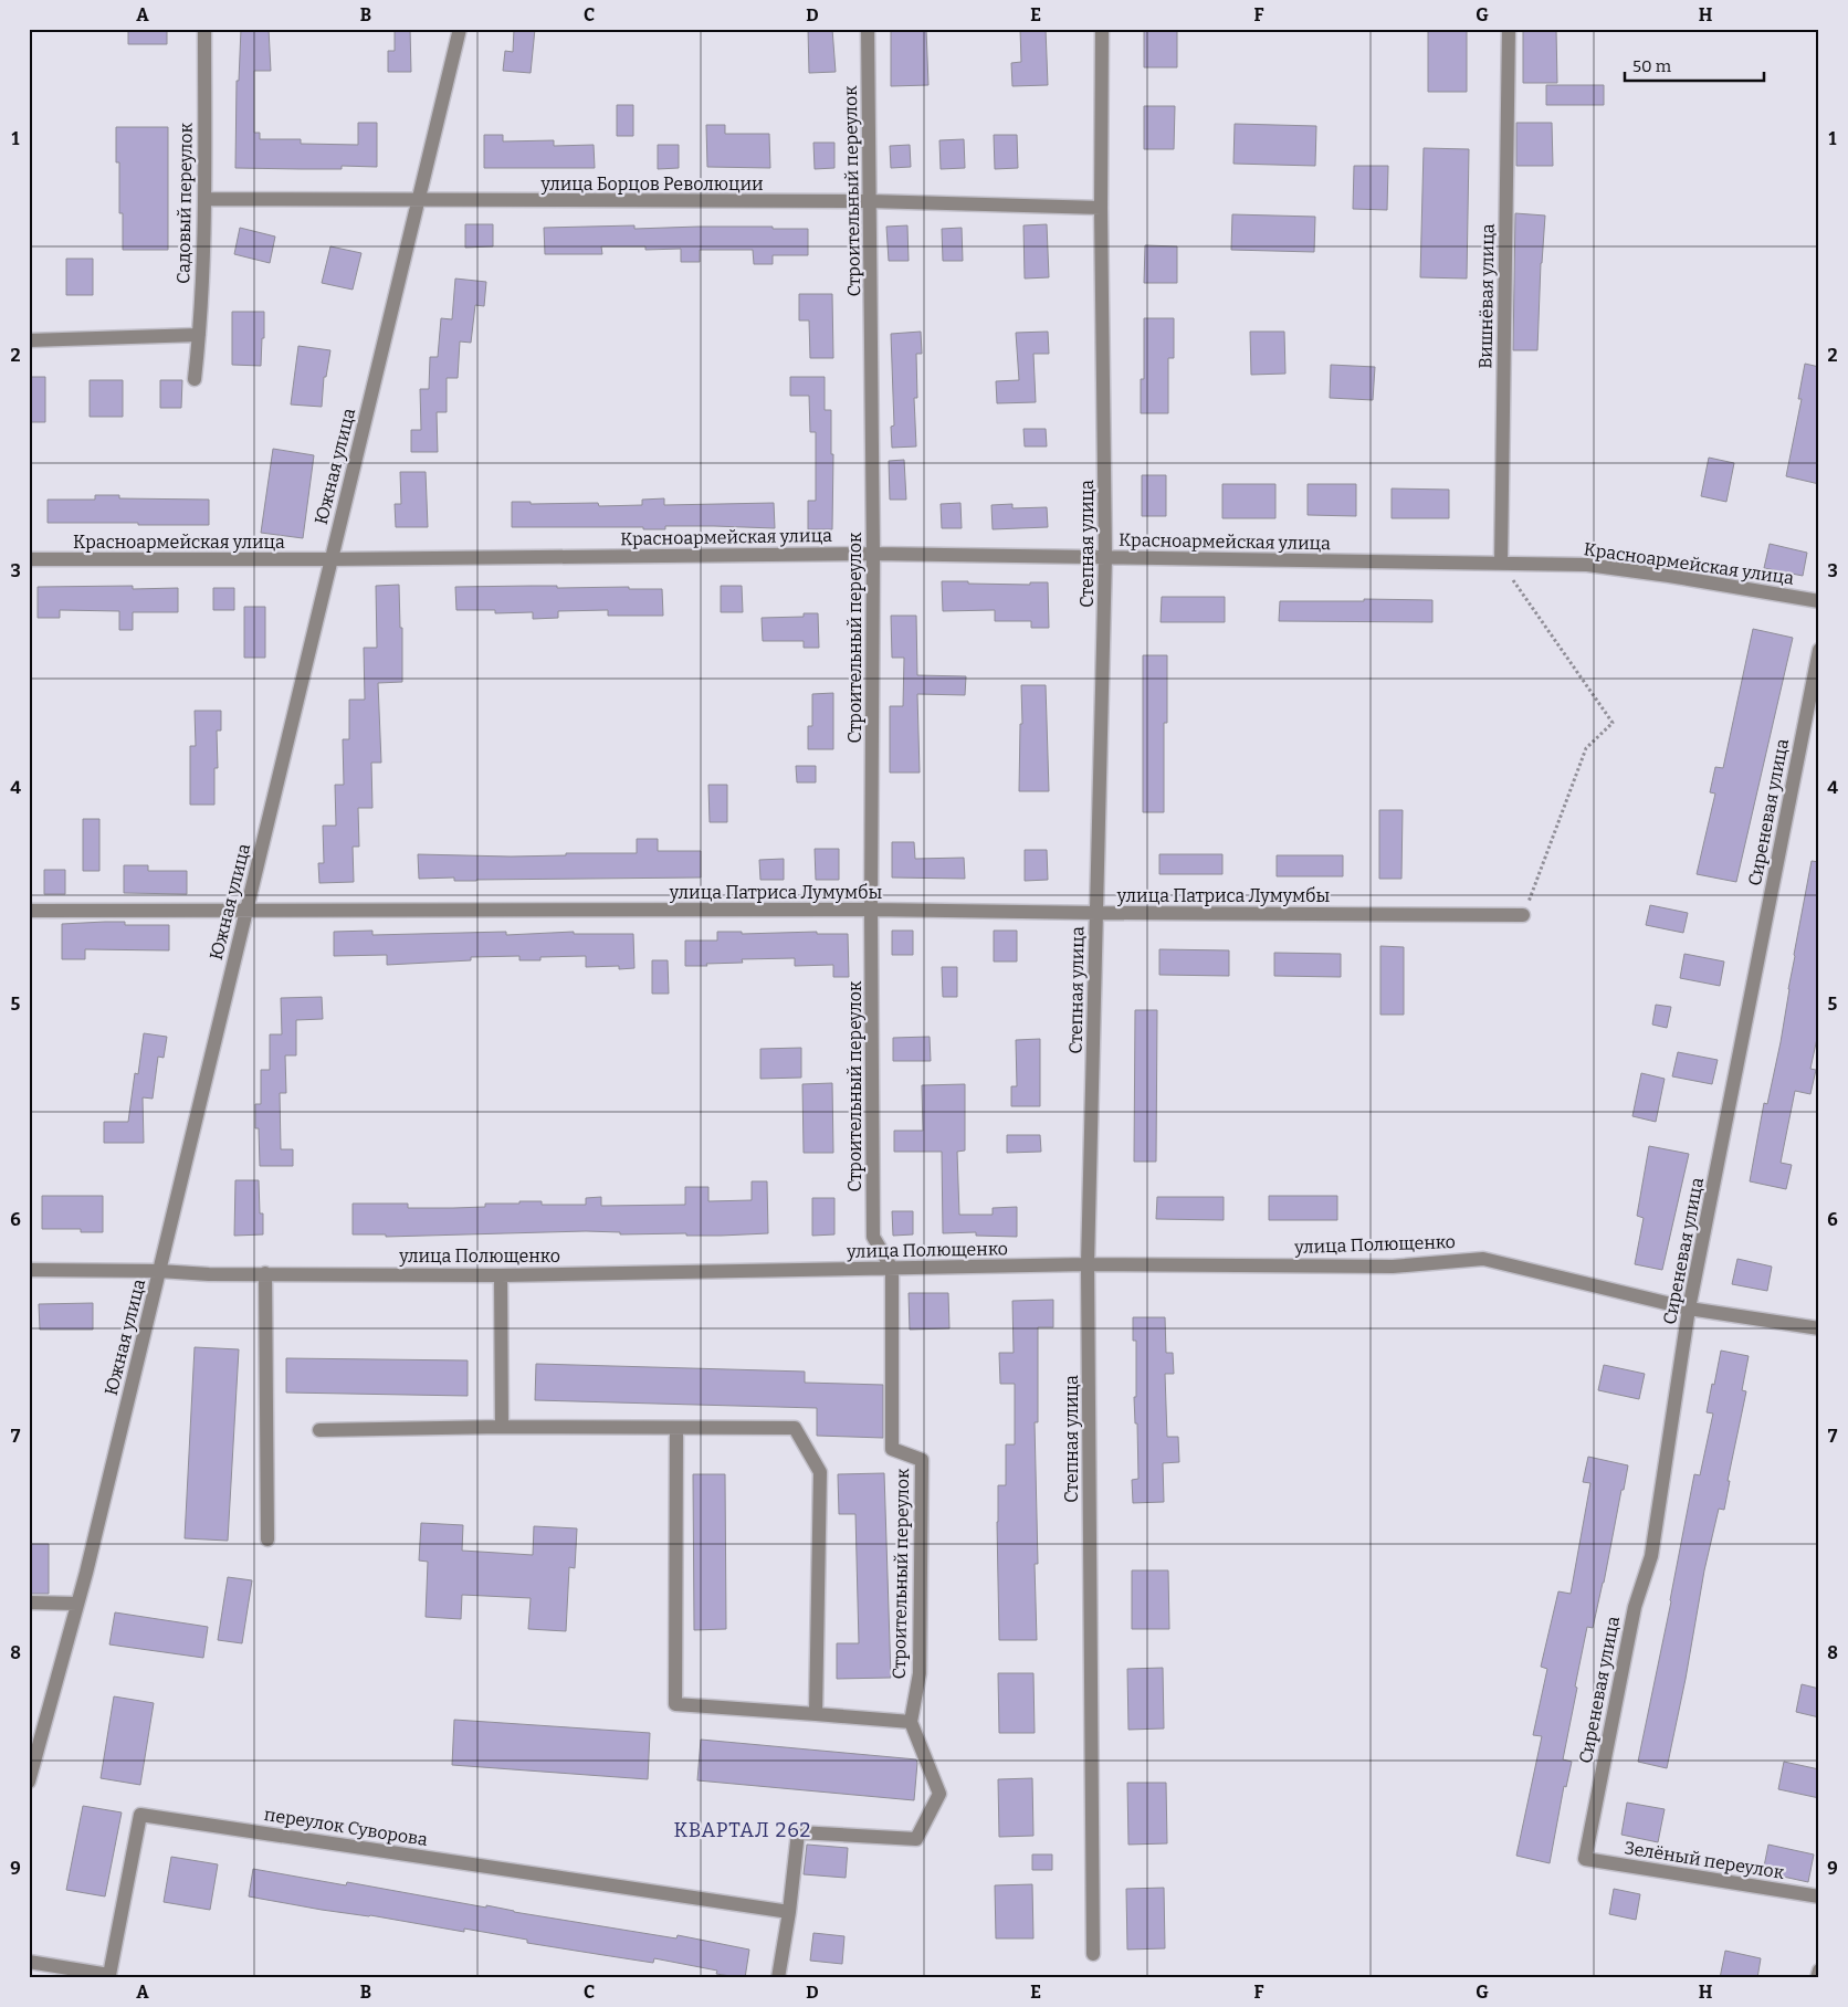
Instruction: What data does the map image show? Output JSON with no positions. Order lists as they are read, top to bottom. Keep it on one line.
{"streets":{"street":["улица Борцов Революции","Строительный переулок","Садовый переулок","Вишнёвая улица","Южная улица","Красноармейская улица","Степная улица","Сиреневая улица","улица Патриса Лумумбы","улица Полющенко","переулок Суворова","Зелёный переулок"]},"crossings":[["улица Борцов Революции","Строительный переулок"],["улица Борцов Революции","Садовый переулок"],["улица Борцов Революции","Южная улица"],["улица Борцов Революции","Степная улица"],["Строительный переулок","Красноармейская улица"],["Строительный переулок","улица Патриса Лумумбы"],["Строительный переулок","улица Полющенко"],["Вишнёвая улица","Красноармейская улица"],["Южная улица","Красноармейская улица"],["Южная улица","улица Патриса Лумумбы"],["Южная улица","улица Полющенко"],["Красноармейская улица","Степная улица"],["Степная улица","улица Патриса Лумумбы"],["Степная улица","улица Полющенко"],["Сиреневая улица","улица Полющенко"],["Сиреневая улица","Зелёный переулок"]],"districts":["КВАРТАЛ 262"],"scale_bar":"50 m","grid":{"columns":["A","B","C","D","E","F","G","H"],"rows":["1","2","3","4","5","6","7","8","9"]}}
